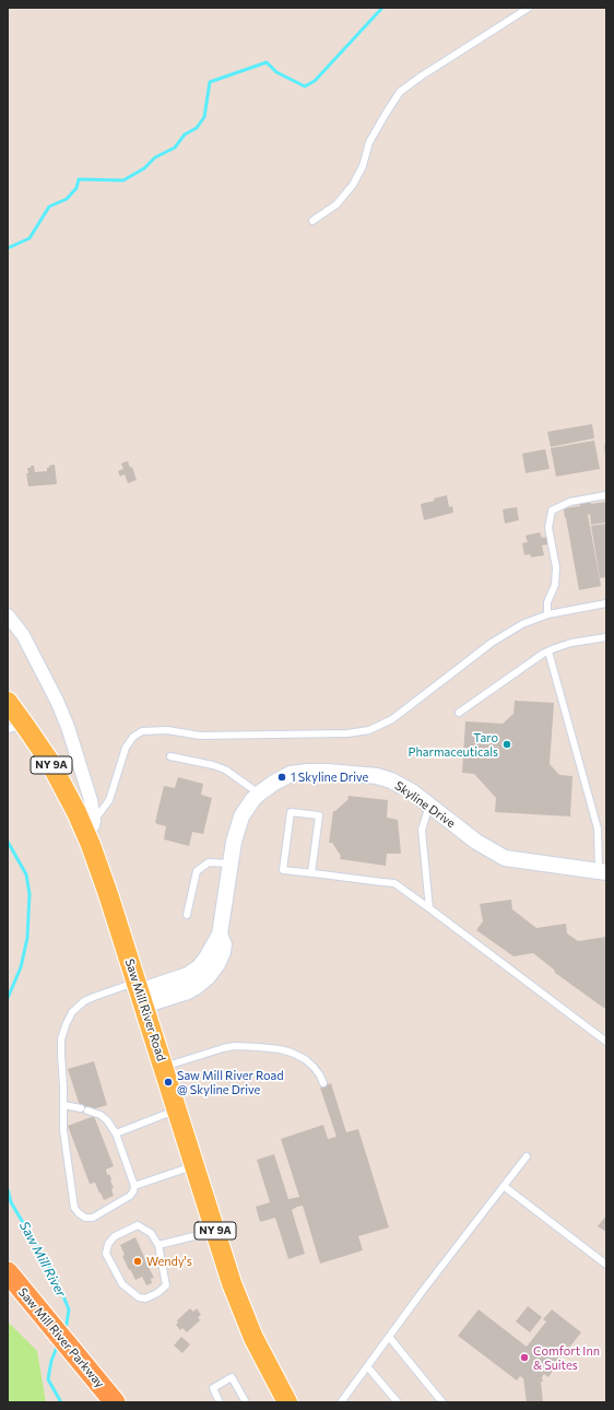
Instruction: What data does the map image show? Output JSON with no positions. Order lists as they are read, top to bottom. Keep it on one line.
{"streets":{"highway":["Saw Mill River Parkway"],"main road":["NY 9A","Saw Mill River Road"],"street":["Skyline Drive"]},"crossings":[["Skyline Drive","Saw Mill River Road"]],"water":["Saw Mill River"],"places":["Taro Pharmaceuticals","1 Skyline Drive","Saw Mill River Road @ Skyline Drive","Wendy's","Comfort Inn & Suites"]}
